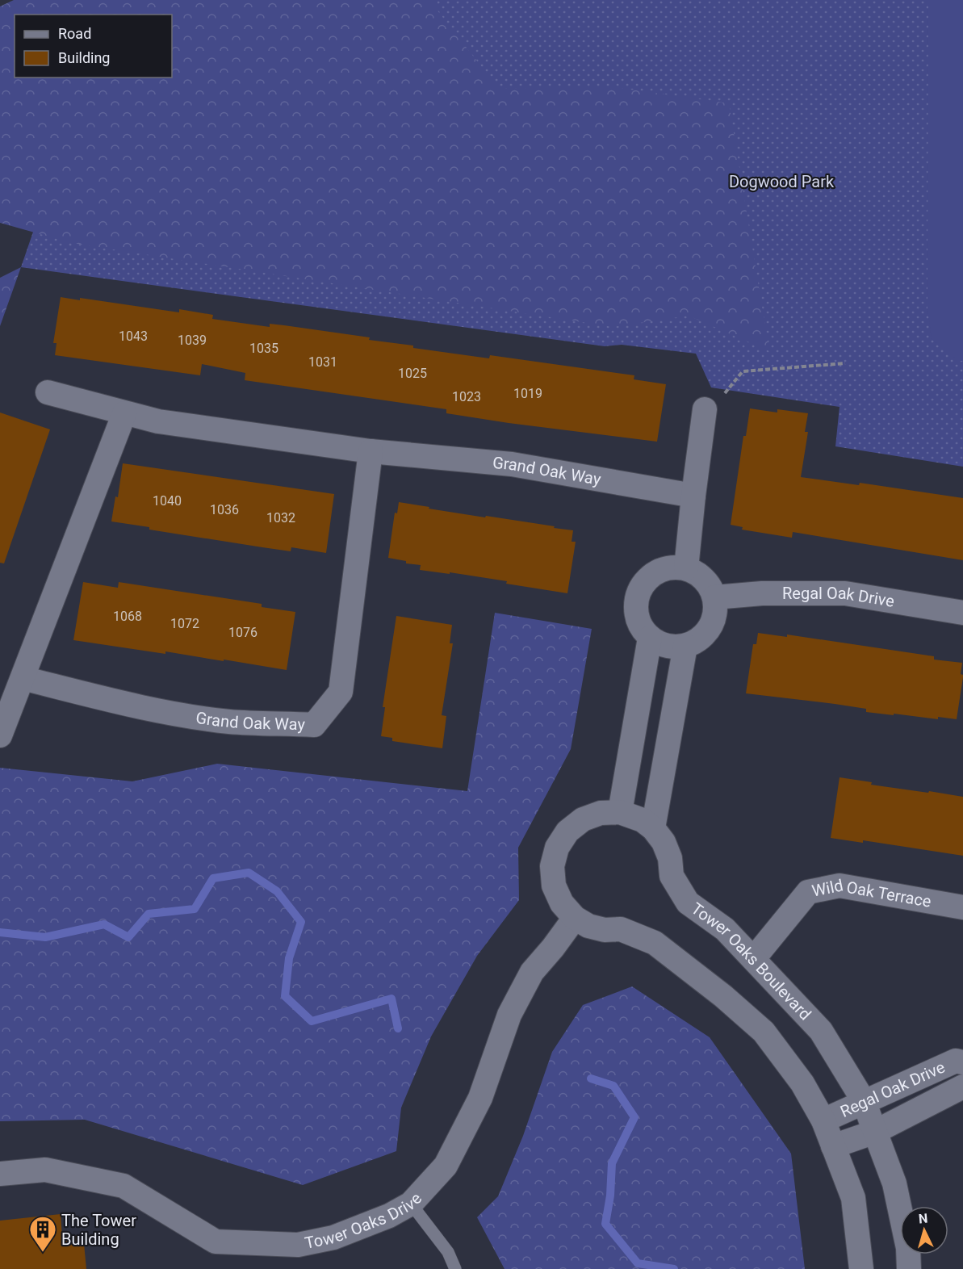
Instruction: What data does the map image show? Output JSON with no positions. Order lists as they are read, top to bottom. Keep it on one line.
{"streets":{"street":["Grand Oak Way","Regal Oak Drive","Wild Oak Terrace","Tower Oaks Boulevard","Tower Oaks Drive"]},"crossings":[["Regal Oak Drive","Tower Oaks Boulevard"],["Wild Oak Terrace","Tower Oaks Boulevard"],["Tower Oaks Boulevard","Tower Oaks Drive"]],"parks":["Dogwood Park"],"places":{"building":["The Tower Building"]},"house_numbers":["1043","1039","1035","1031","1025","1019","1023","1040","1036","1032","1068","1072","1076"],"legend":["Road","Building"],"north":"top"}
